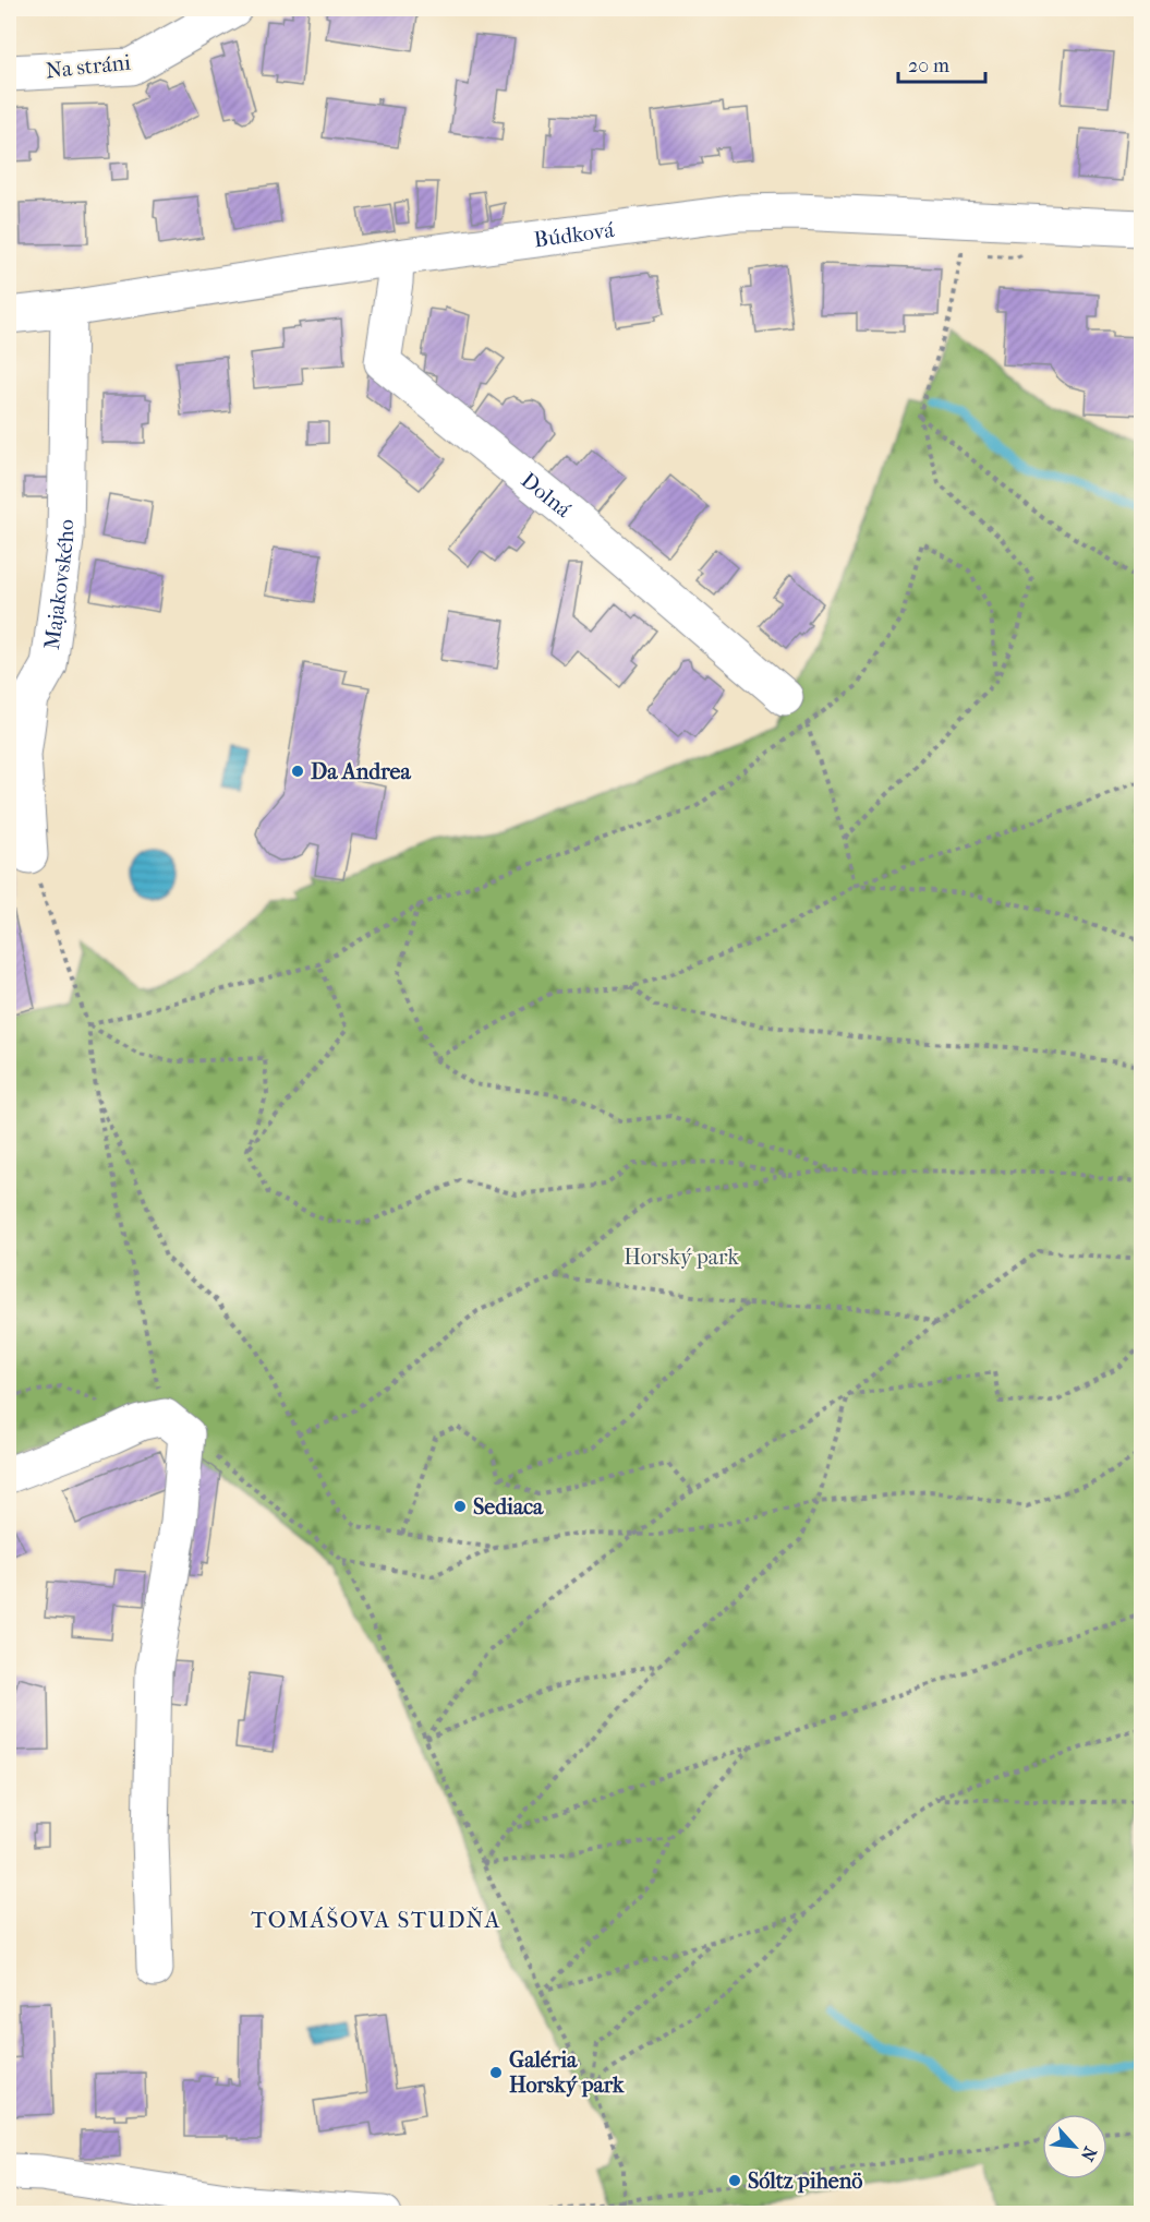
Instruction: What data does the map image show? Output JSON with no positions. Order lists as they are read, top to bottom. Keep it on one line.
{"streets":{"street":["Na stráni","Búdková","Dolná","Majakovského"]},"crossings":[["Búdková","Dolná"],["Búdková","Majakovského"]],"districts":["TOMÁŠOVA STUDŇA"],"parks":["Horský park"],"places":["Da Andrea","Sediaca","Galéria Horský park","Sóltz pihenö"],"scale_bar":"20 m","north":"bottom right"}
